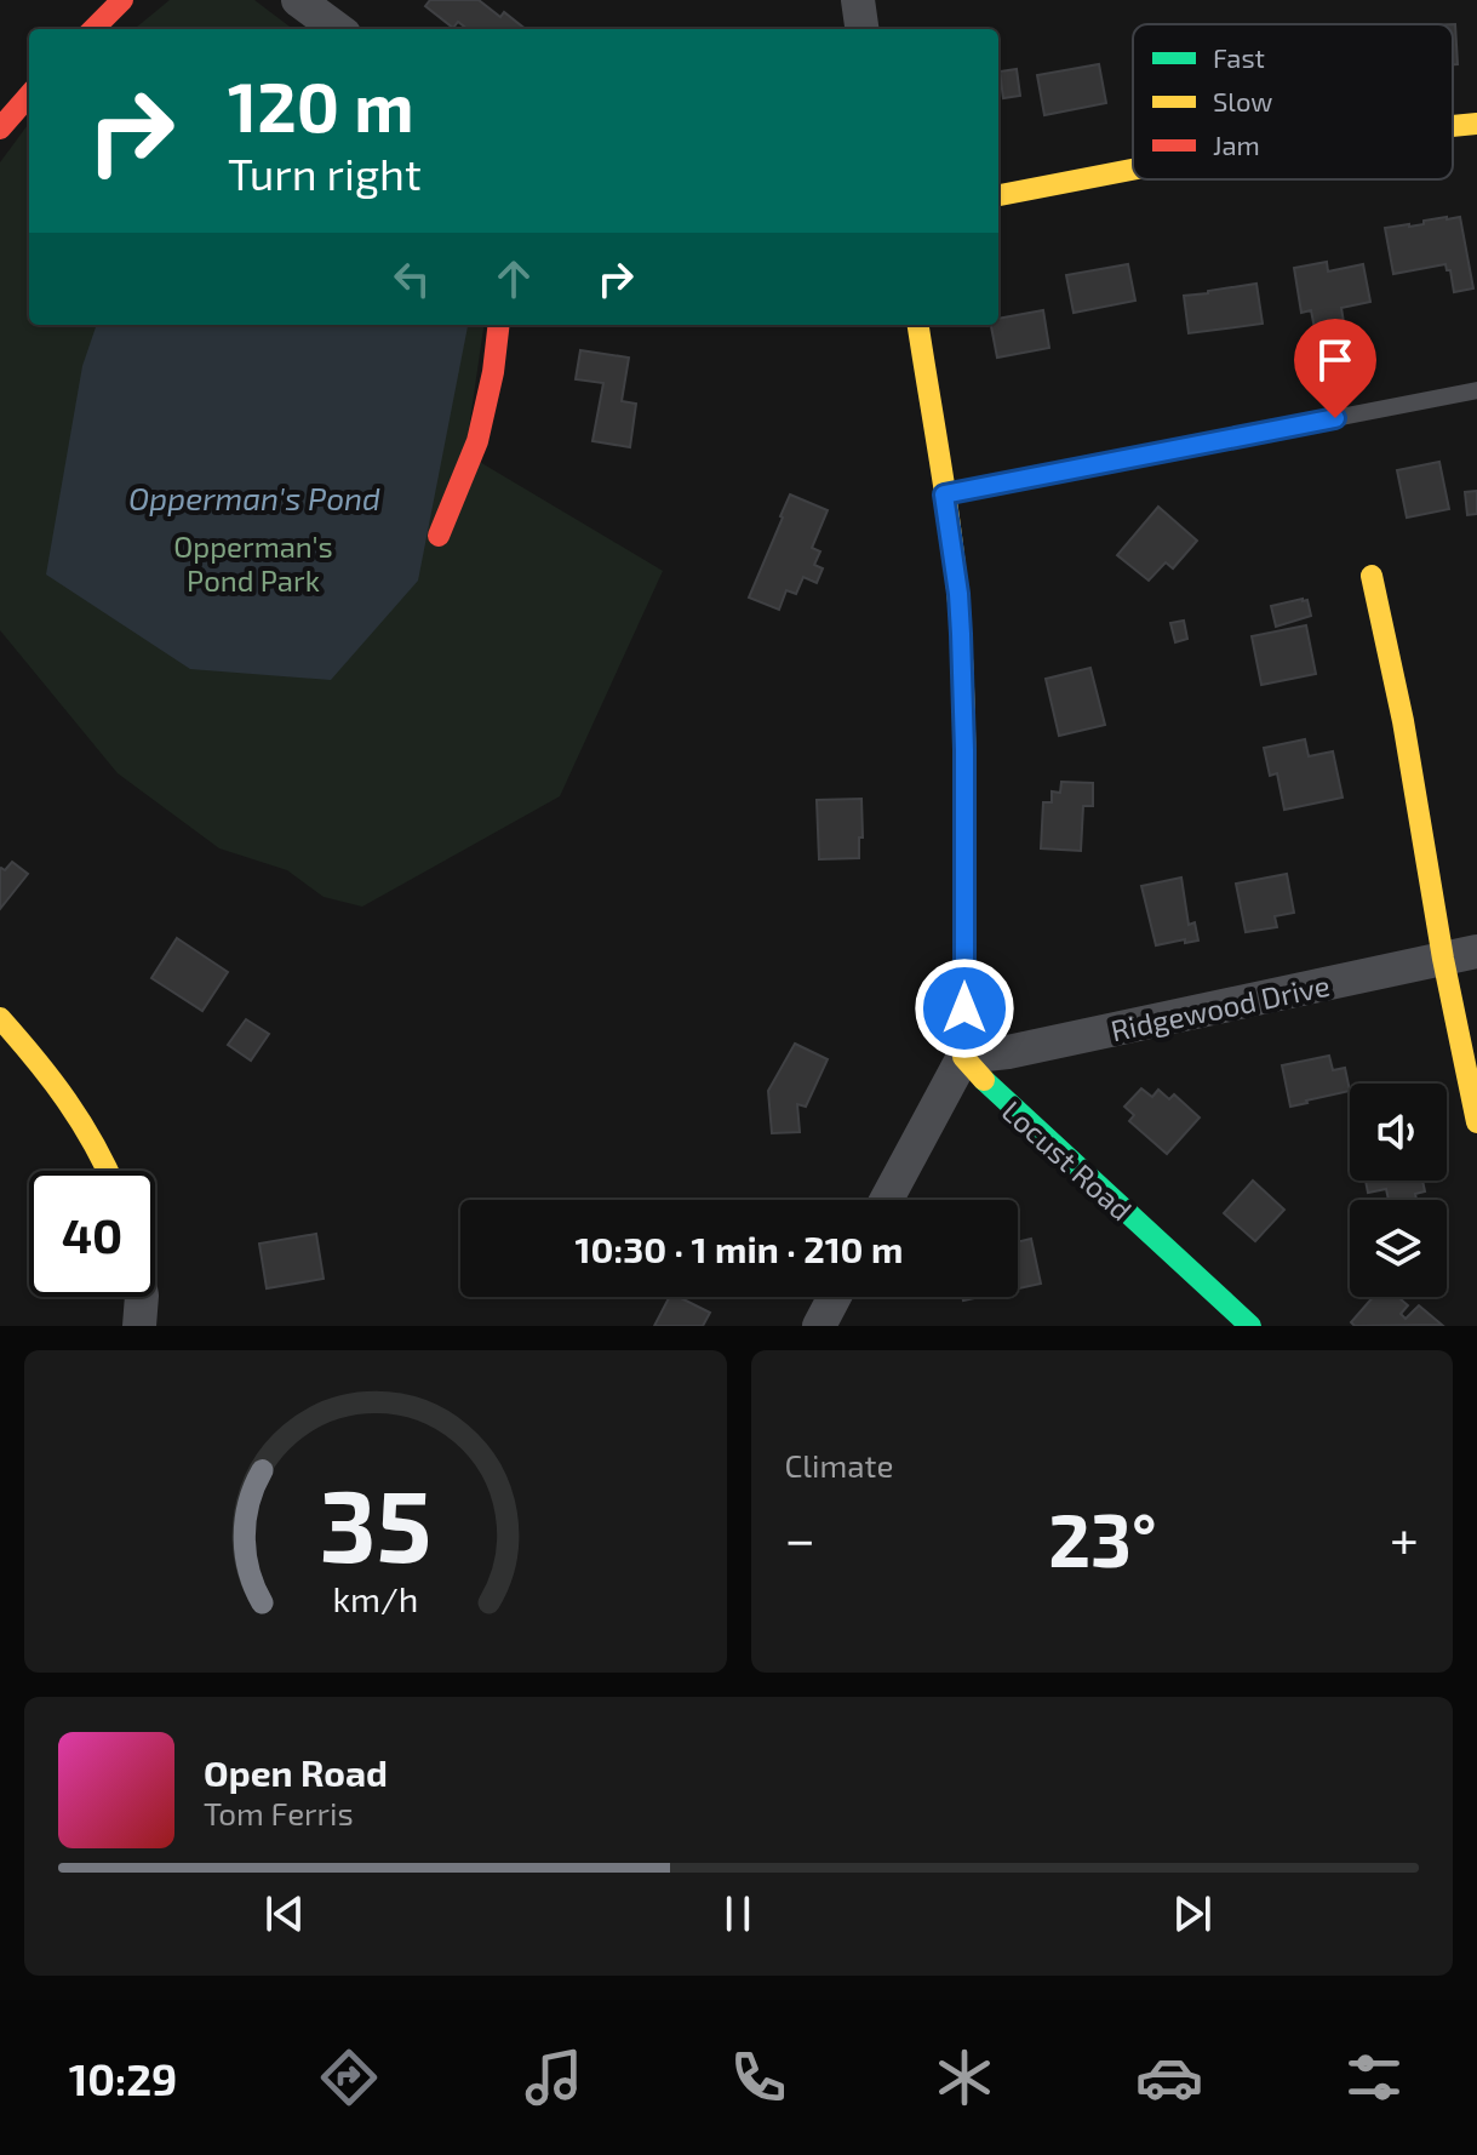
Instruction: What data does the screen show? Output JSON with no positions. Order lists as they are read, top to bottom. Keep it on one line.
{"streets":{"street":["Ridgewood Drive","Locust Road"]},"crossings":[["Ridgewood Drive","Locust Road"]],"water":["Opperman's Pond"],"parks":["Opperman's Pond Park"],"legend":["Fast","Slow","Jam"],"page":{"turn":["120 m","Turn right"],"limit":"40","trip":"10:30 · 1 min · 210 m","tile":"Climate","heat":["−","23°","+"],"song":["Open Road","Tom Ferris"],"tabs":"10:29","gauge":["35","km/h"]}}
